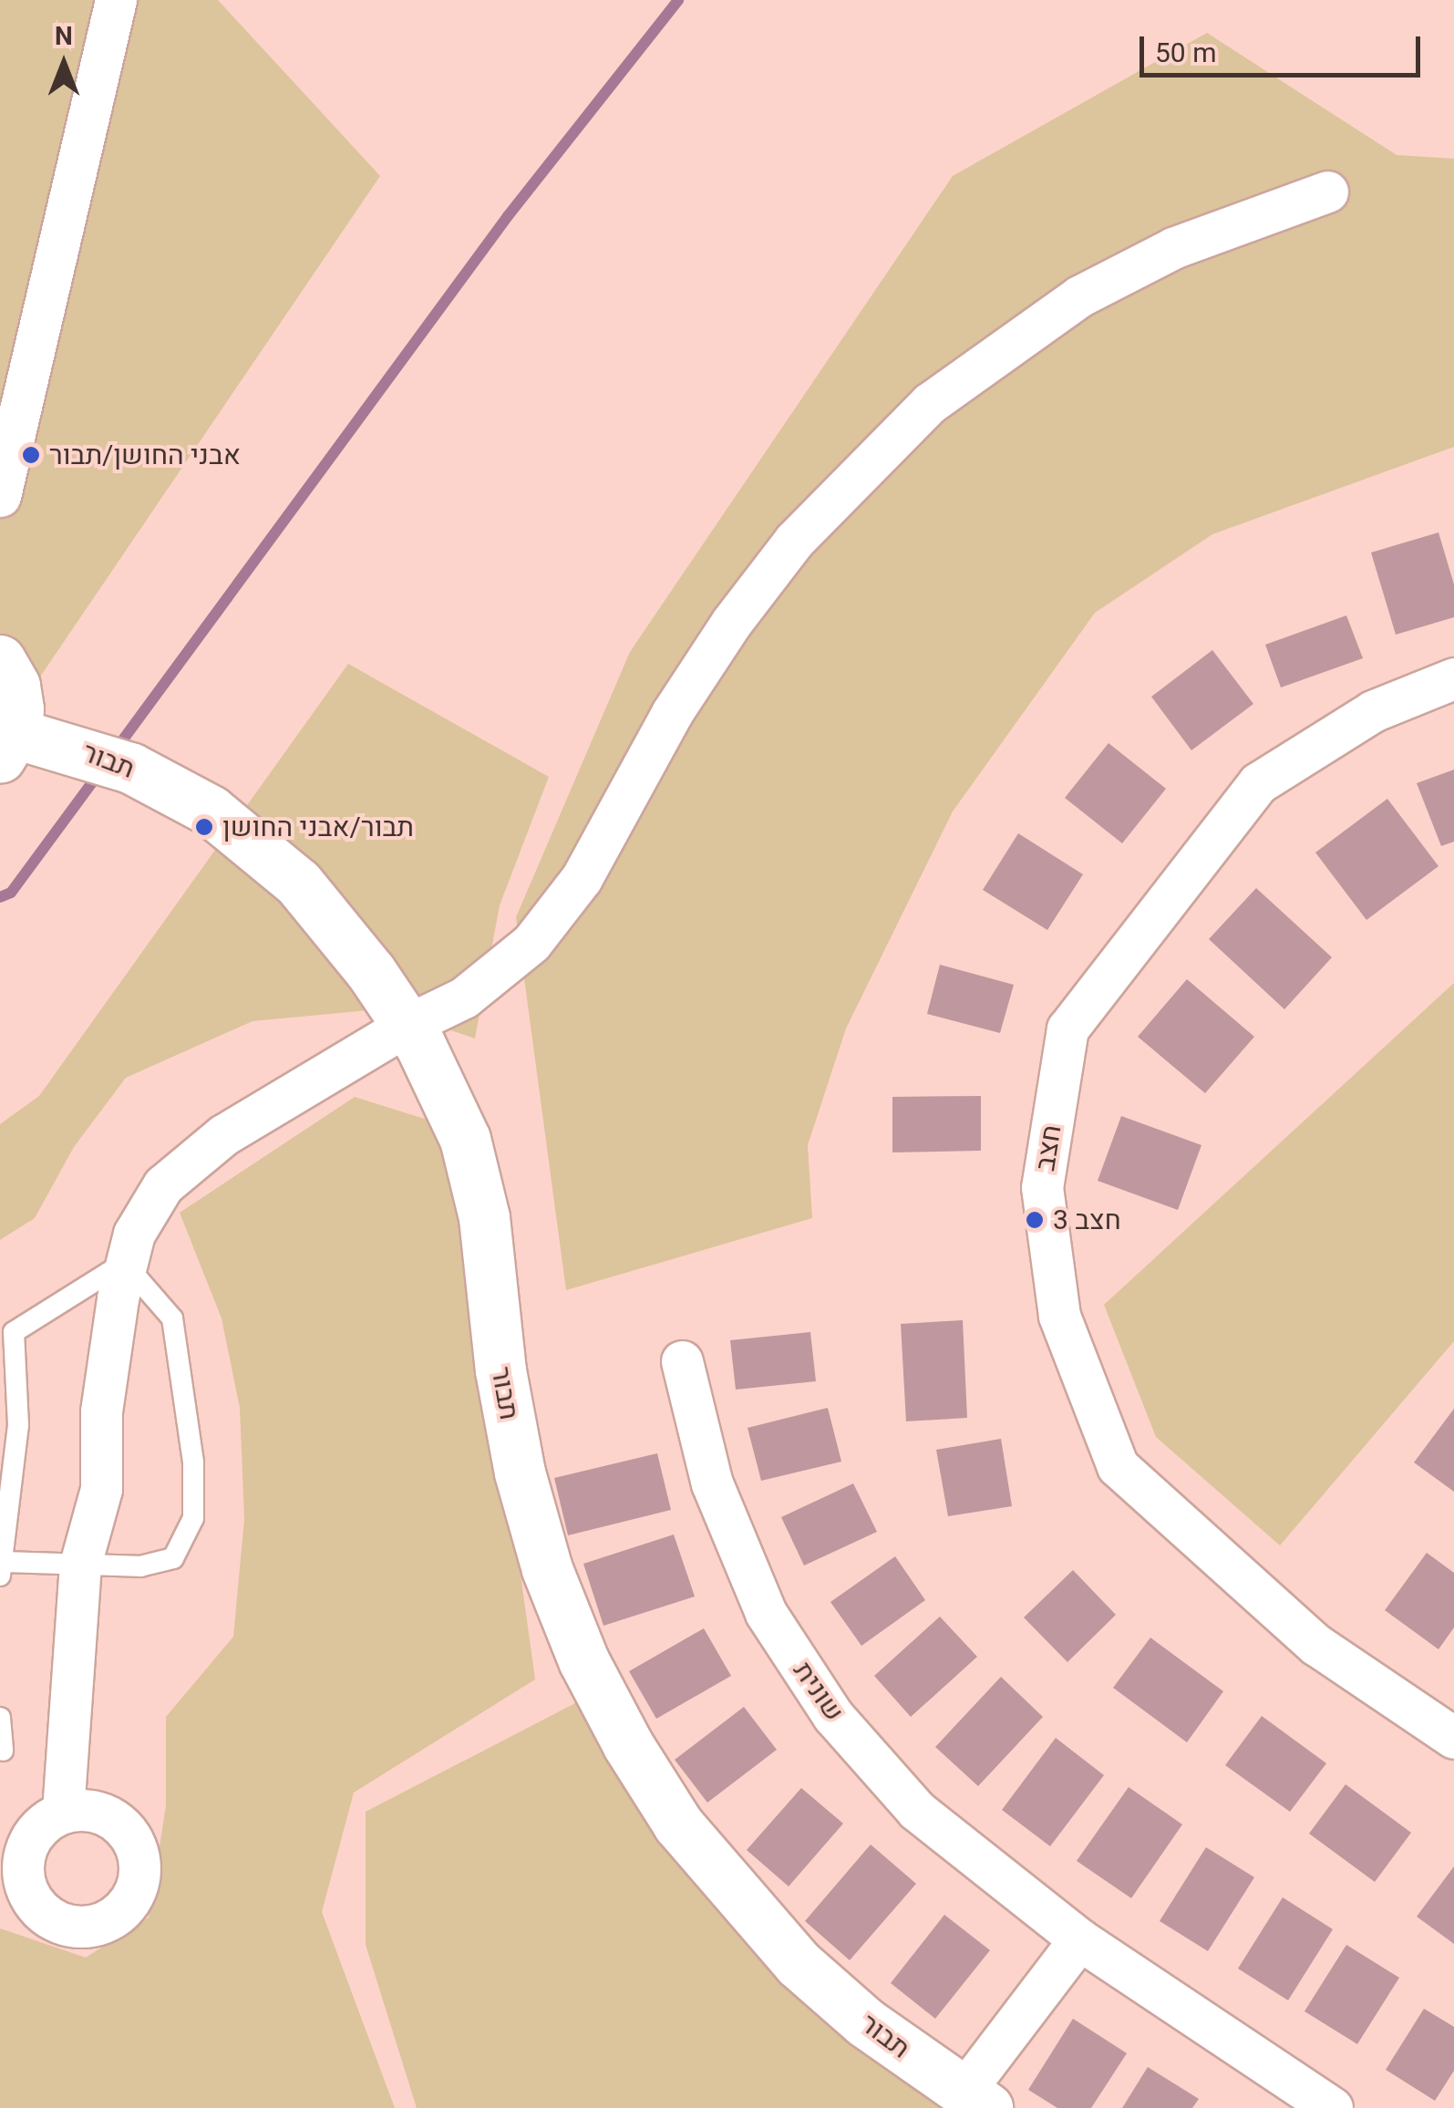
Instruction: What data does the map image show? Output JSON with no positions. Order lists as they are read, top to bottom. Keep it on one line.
{"streets":{"street":["תבור","חצב","שונית"]},"places":["אבני החושן/תבור","תבור/אבני החושן","חצב 3"],"scale_bar":"50 m","north":"top"}
